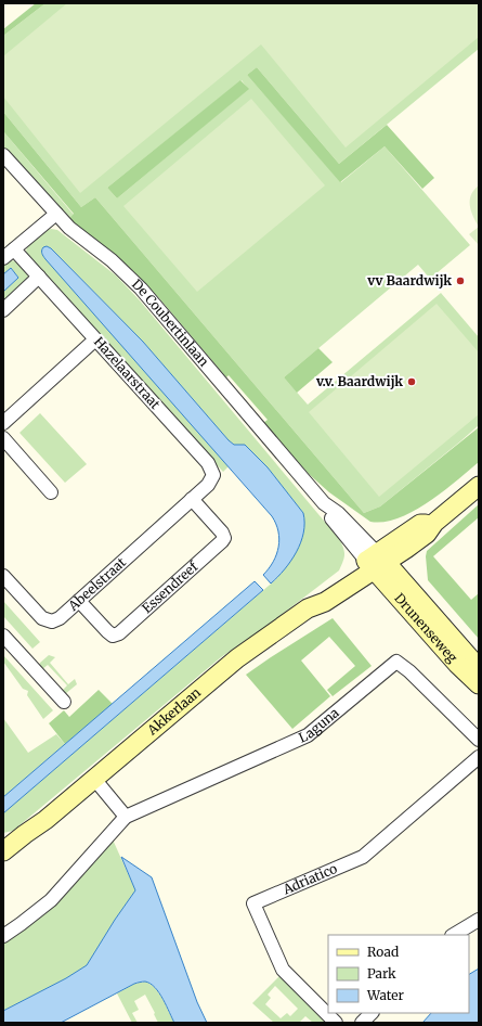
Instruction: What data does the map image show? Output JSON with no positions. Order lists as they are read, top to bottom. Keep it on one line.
{"streets":{"street":["De Coubertinlaan","Hazelaarstraat","Abeelstraat","Essendreef","Drunenseweg","Akkerlaan","Laguna","Adriatico"]},"crossings":[["De Coubertinlaan","Drunenseweg"],["De Coubertinlaan","Akkerlaan"],["Hazelaarstraat","Abeelstraat"],["Hazelaarstraat","Essendreef"],["Abeelstraat","Essendreef"],["Drunenseweg","Akkerlaan"]],"places":["vv Baardwijk","v.v. Baardwijk"],"legend":["Road","Park","Water"]}
